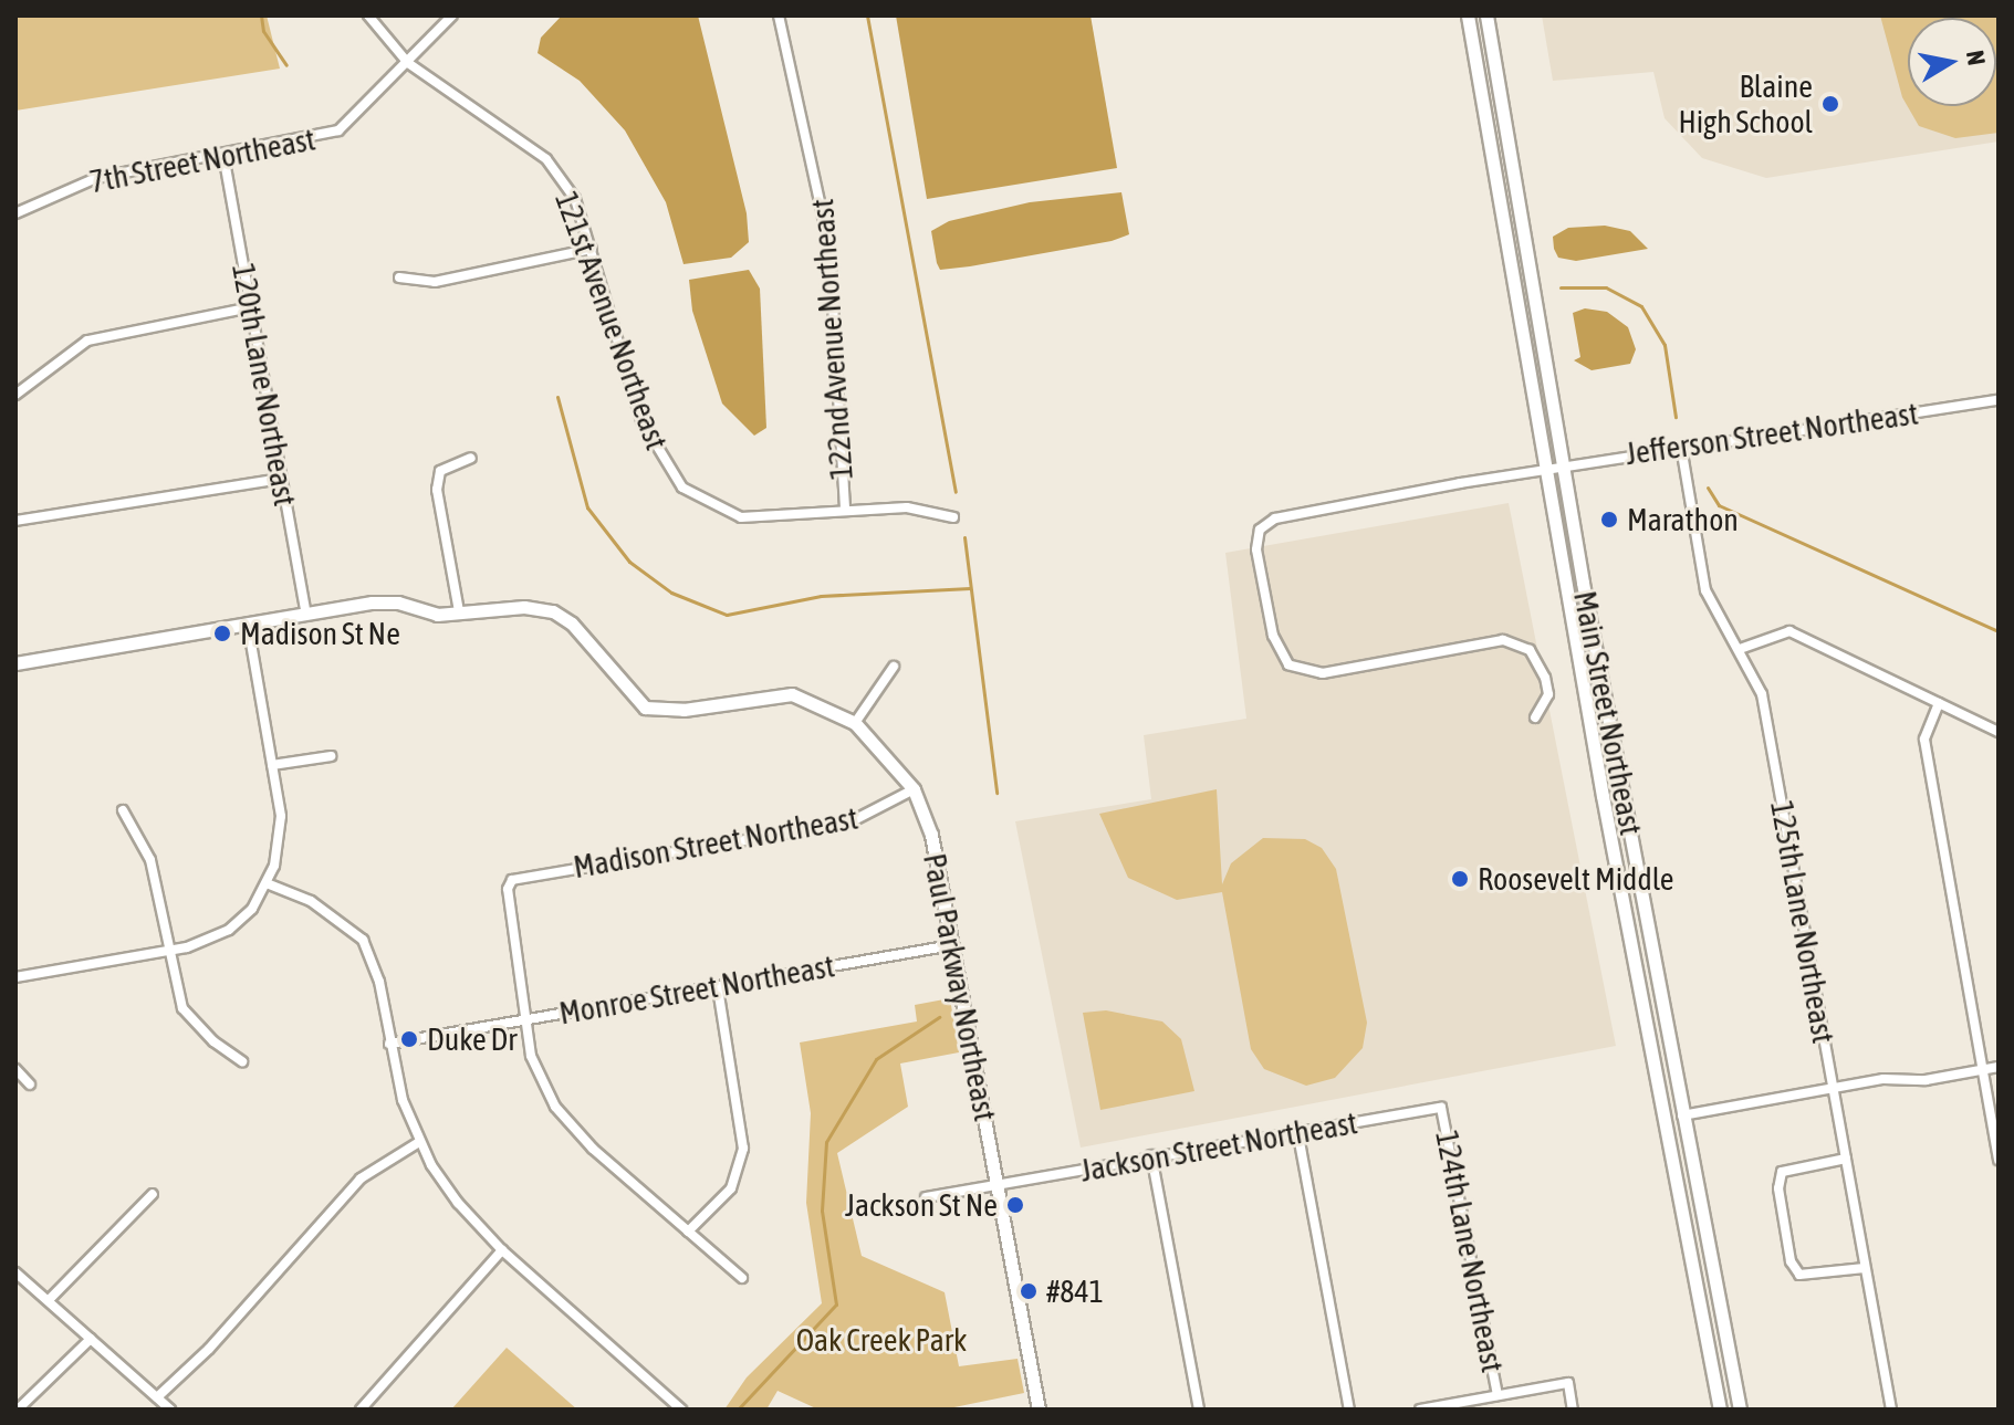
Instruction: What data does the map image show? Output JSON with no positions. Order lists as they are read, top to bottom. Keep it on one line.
{"streets":{"main road":["Main Street Northeast","Paul Parkway Northeast"],"street":["7th Street Northeast","121st Avenue Northeast","122nd Avenue Northeast","120th Lane Northeast","Jefferson Street Northeast","Madison Street Northeast","125th Lane Northeast","Monroe Street Northeast","Jackson Street Northeast","124th Lane Northeast"]},"crossings":[["7th Street Northeast","121st Avenue Northeast"],["7th Street Northeast","120th Lane Northeast"],["121st Avenue Northeast","122nd Avenue Northeast"],["Jefferson Street Northeast","Main Street Northeast"],["Jefferson Street Northeast","125th Lane Northeast"],["Madison Street Northeast","Paul Parkway Northeast"],["Madison Street Northeast","Monroe Street Northeast"],["Paul Parkway Northeast","Monroe Street Northeast"],["Paul Parkway Northeast","Jackson Street Northeast"],["Jackson Street Northeast","124th Lane Northeast"]],"parks":["Oak Creek Park"],"places":["Blaine High School","Marathon","Madison St Ne","Roosevelt Middle","Duke Dr","Jackson St Ne","#841"],"north":"right"}
